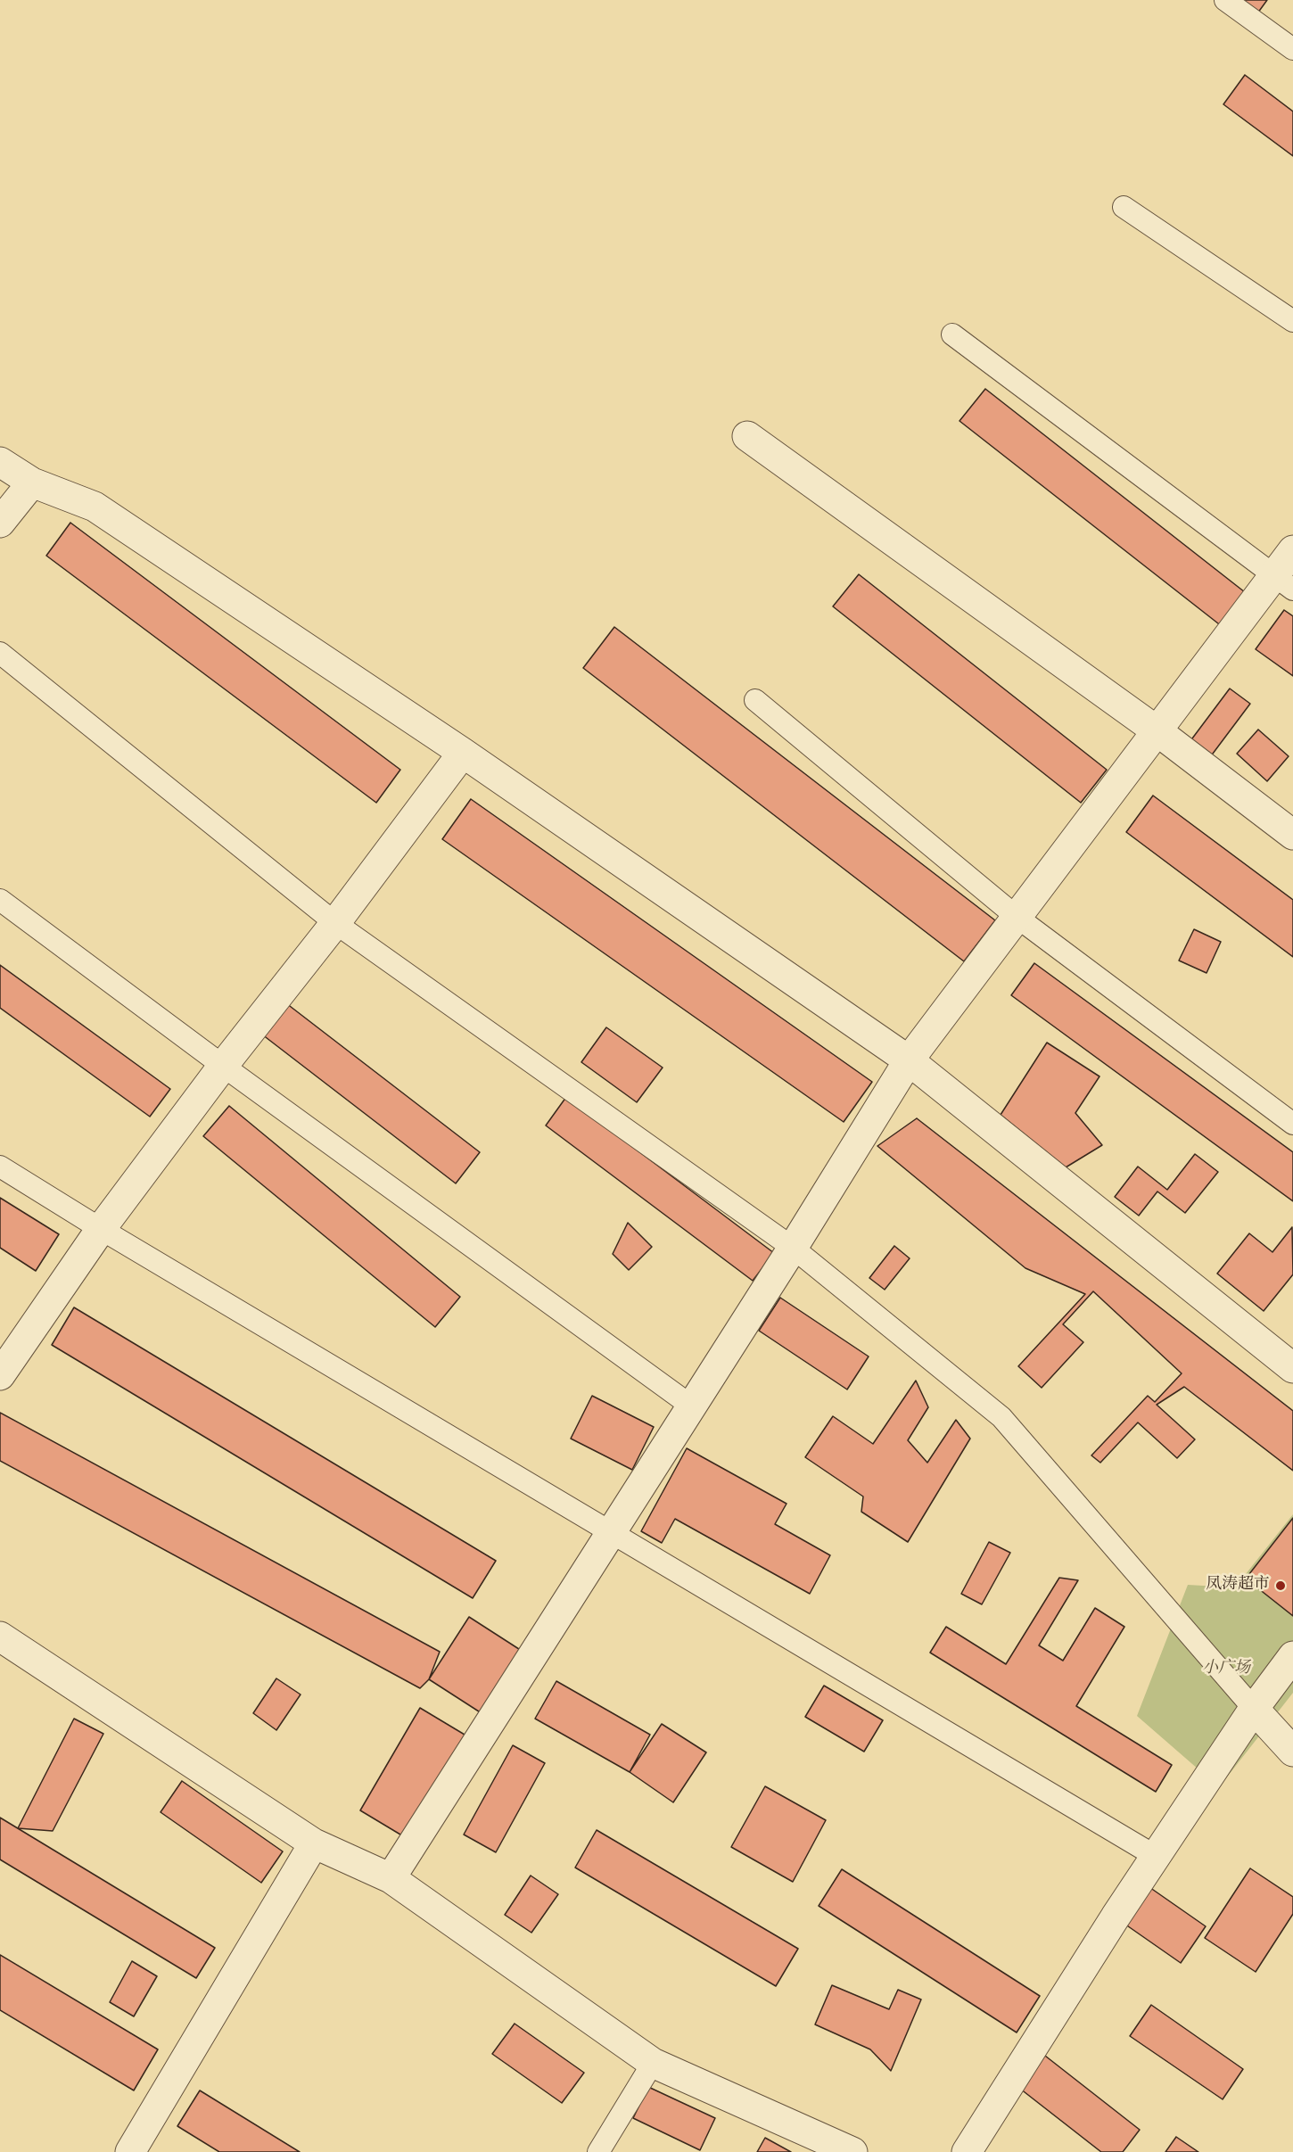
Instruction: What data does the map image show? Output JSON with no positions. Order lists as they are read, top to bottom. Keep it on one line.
{"parks":["小广场"],"places":["凤涛超市"]}
